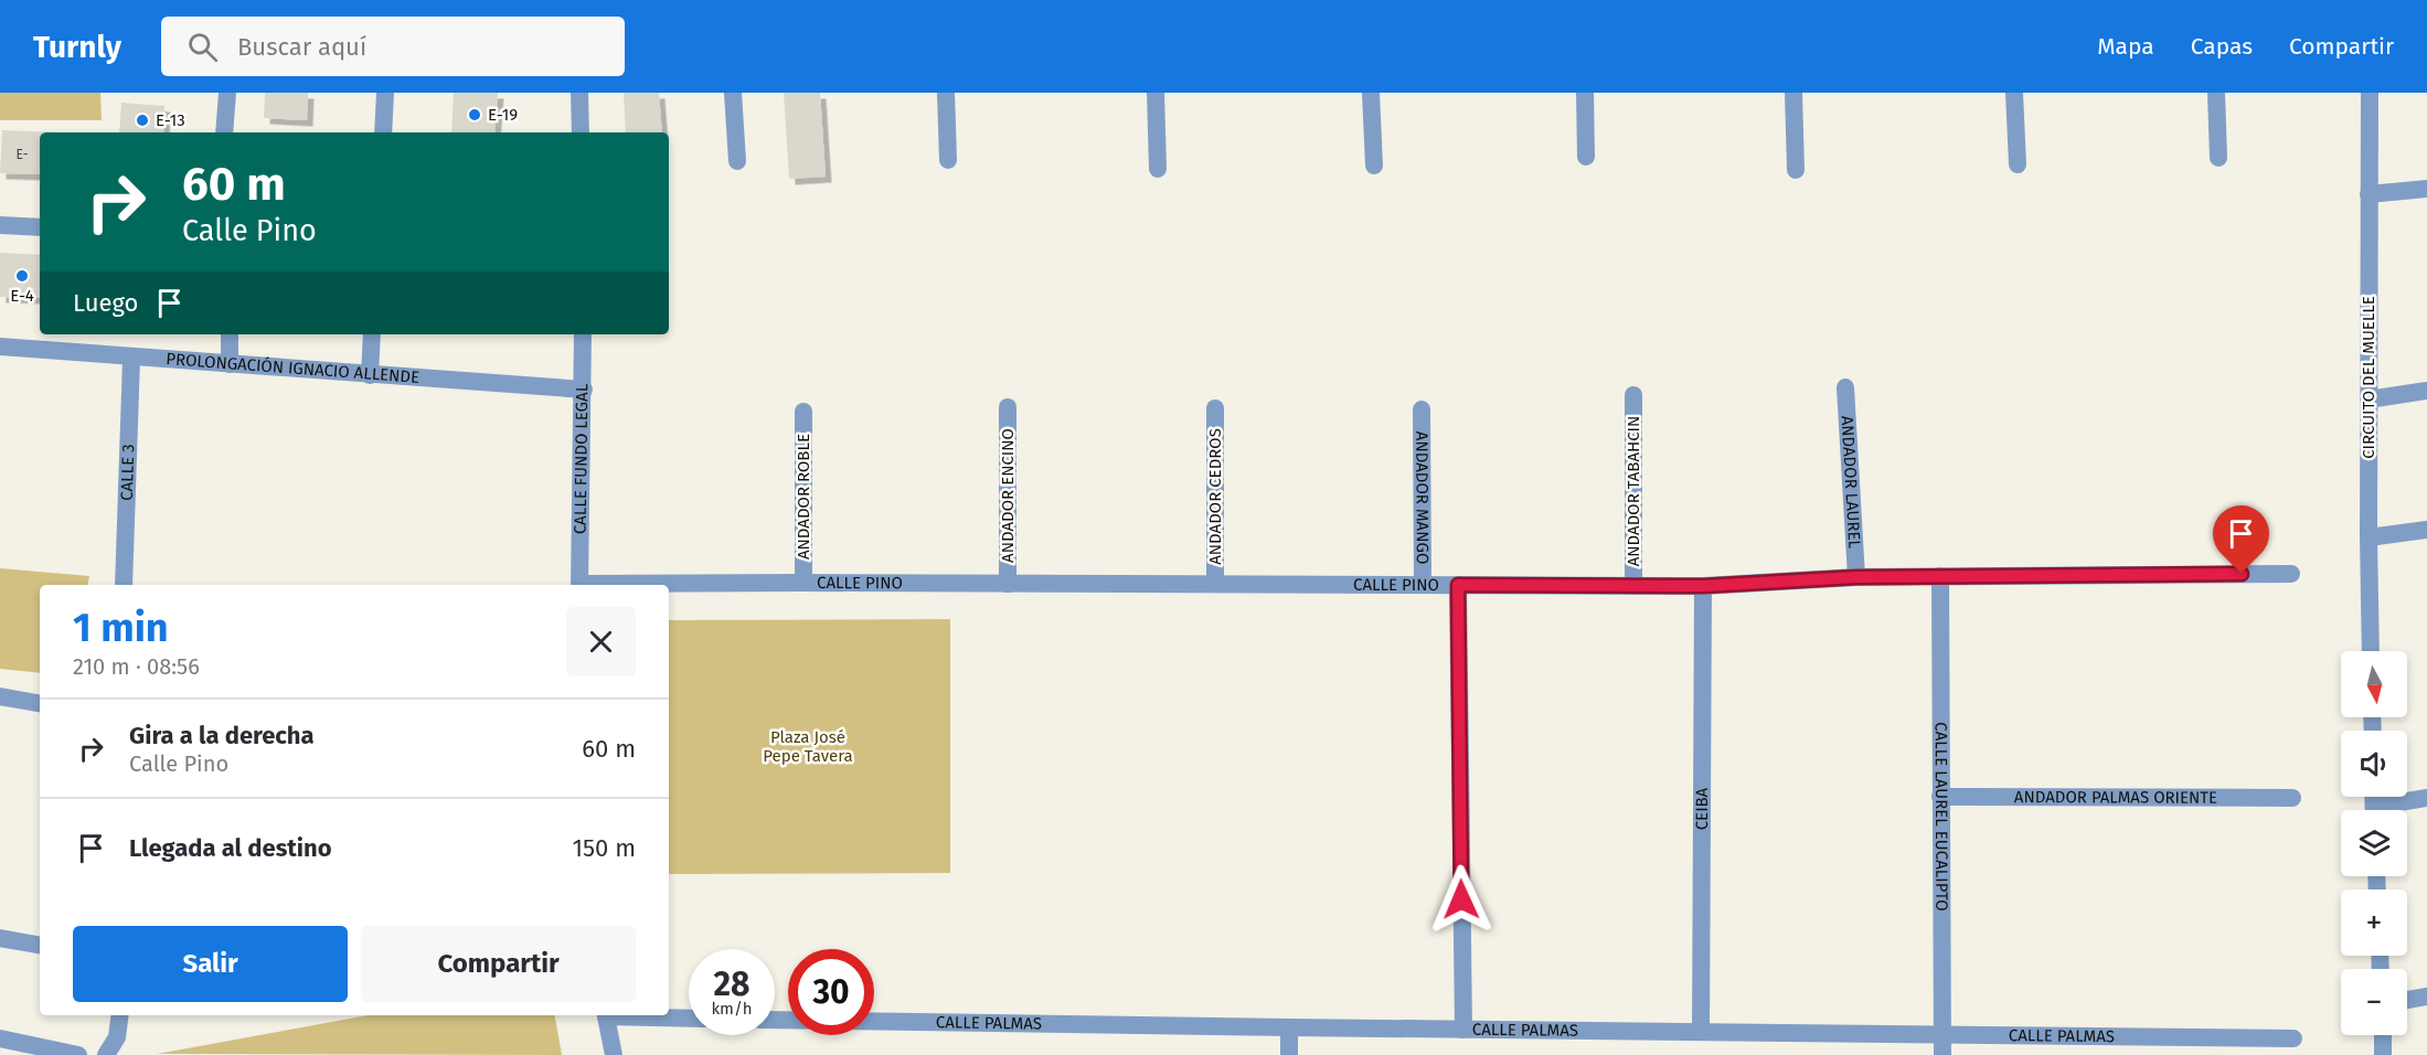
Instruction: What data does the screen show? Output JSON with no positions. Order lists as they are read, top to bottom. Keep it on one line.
{"streets":{"street":["PROLONGACIÓN IGNACIO ALLENDE","CIRCUITO DEL MUELLE","CALLE FUNDO LEGAL","CALLE 3","ANDADOR LAUREL","ANDADOR TABAHCIN","ANDADOR ENCINO","ANDADOR ROBLE","ANDADOR CEDROS","ANDADOR MANGO","CALLE PINO","ANDADOR PALMAS ORIENTE","CEIBA","CALLE LAUREL EUCALIPTO","CALLE PALMAS"]},"crossings":[["PROLONGACIÓN IGNACIO ALLENDE","CALLE FUNDO LEGAL"],["PROLONGACIÓN IGNACIO ALLENDE","CALLE 3"],["ANDADOR LAUREL","CALLE PINO"],["ANDADOR TABAHCIN","CALLE PINO"],["ANDADOR ENCINO","CALLE PINO"],["ANDADOR ROBLE","CALLE PINO"],["ANDADOR CEDROS","CALLE PINO"],["ANDADOR MANGO","CALLE PINO"],["CALLE PINO","CEIBA"],["CALLE PINO","CALLE LAUREL EUCALIPTO"],["ANDADOR PALMAS ORIENTE","CALLE LAUREL EUCALIPTO"],["CEIBA","CALLE PALMAS"],["CALLE LAUREL EUCALIPTO","CALLE PALMAS"]],"parks":["Plaza José Pepe Tavera"],"places":["E-19","E-13","E-4"],"house_numbers":["E-"],"north":"bottom","page":{"header":"Turnly","search":"Buscar aquí","nav":["Mapa","Capas","Compartir"],"turn":["60 m","Calle Pino"],"then":"Luego","heading":["1 min","210 m · 08:56"],"map_buttons":["+","−"],"list":[{"name":"Gira a la derecha","note":"Calle Pino","value":"60 m"},{"name":"Llegada al destino","value":"150 m"}],"buttons":["Salir","Compartir"],"speed":"28 km/h","limit":"30"}}
